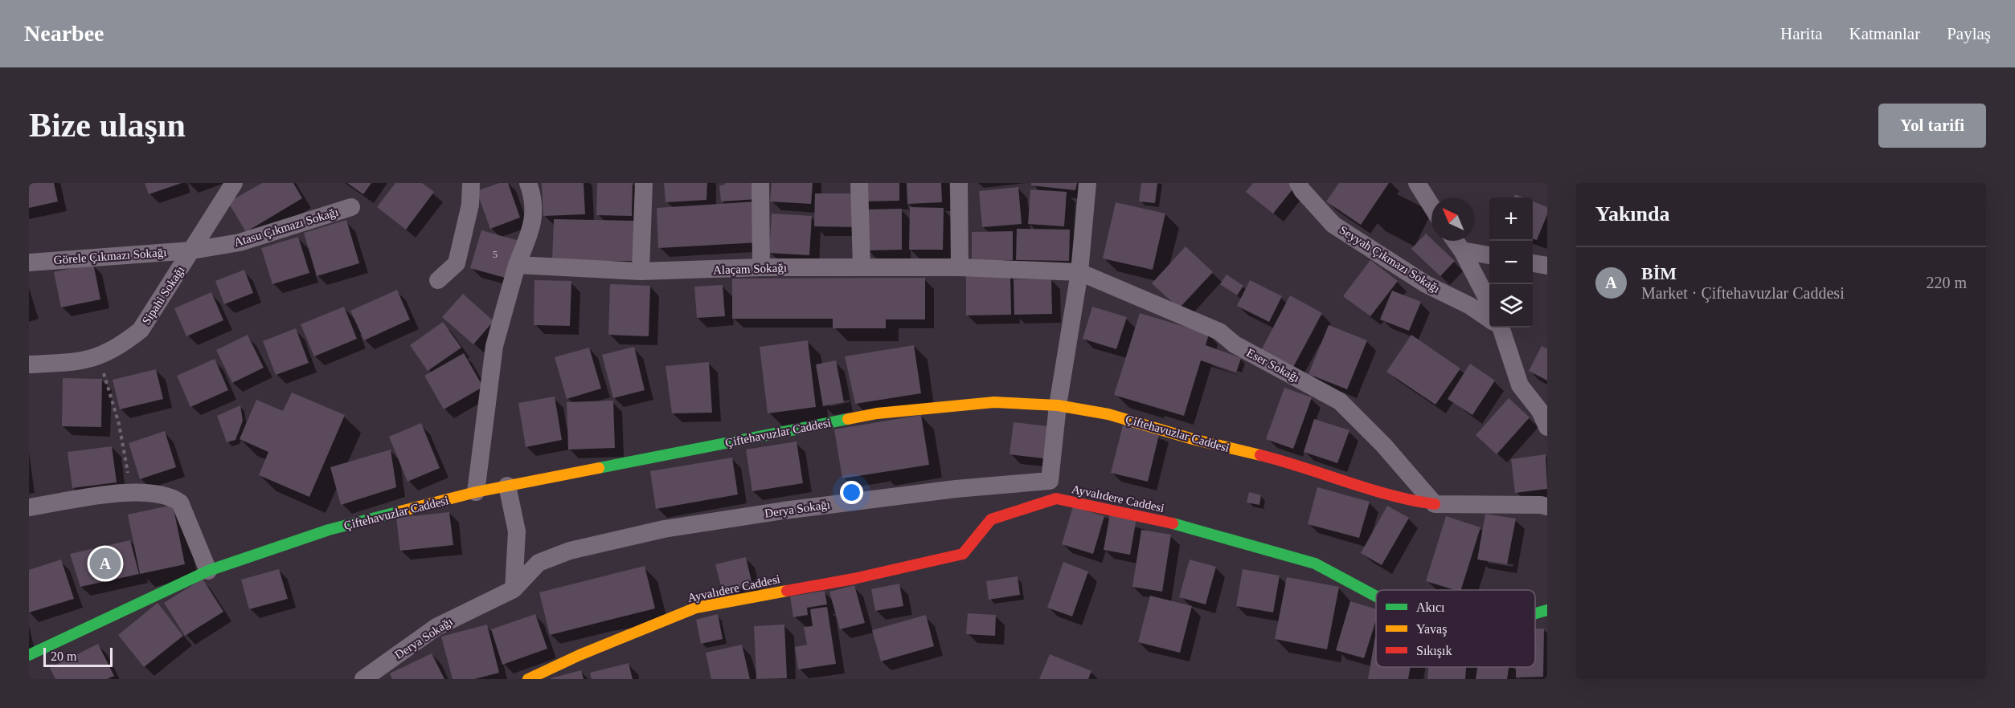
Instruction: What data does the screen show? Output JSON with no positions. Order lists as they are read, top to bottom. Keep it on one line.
{"streets":{"street":["Atasu Çıkmazı Sokağı","Görele Çıkmazı Sokağı","Seyyah Çıkmazı Sokağı","Alaçam Sokağı","Sipahi Sokağı","Eser Sokağı","Çiftehavuzlar Caddesi","Ayvalıdere Caddesi","Derya Sokağı"]},"crossings":[["Atasu Çıkmazı Sokağı","Görele Çıkmazı Sokağı"],["Atasu Çıkmazı Sokağı","Sipahi Sokağı"],["Görele Çıkmazı Sokağı","Sipahi Sokağı"],["Alaçam Sokağı","Eser Sokağı"],["Eser Sokağı","Çiftehavuzlar Caddesi"]],"house_numbers":["5"],"legend":["Akıcı","Yavaş","Sıkışık"],"scale_bar":"20 m","north":"top left","page":{"header":"Nearbee","nav":["Harita","Katmanlar","Paylaş"],"buttons":"Yol tarifi","title":"Bize ulaşın","heading":"Yakında","map_buttons":["+","−"],"list":[{"mark":"A","name":"BİM","note":"Market · Çiftehavuzlar Caddesi","value":"220 m"}],"pins":"A","scale":"20 m"}}
